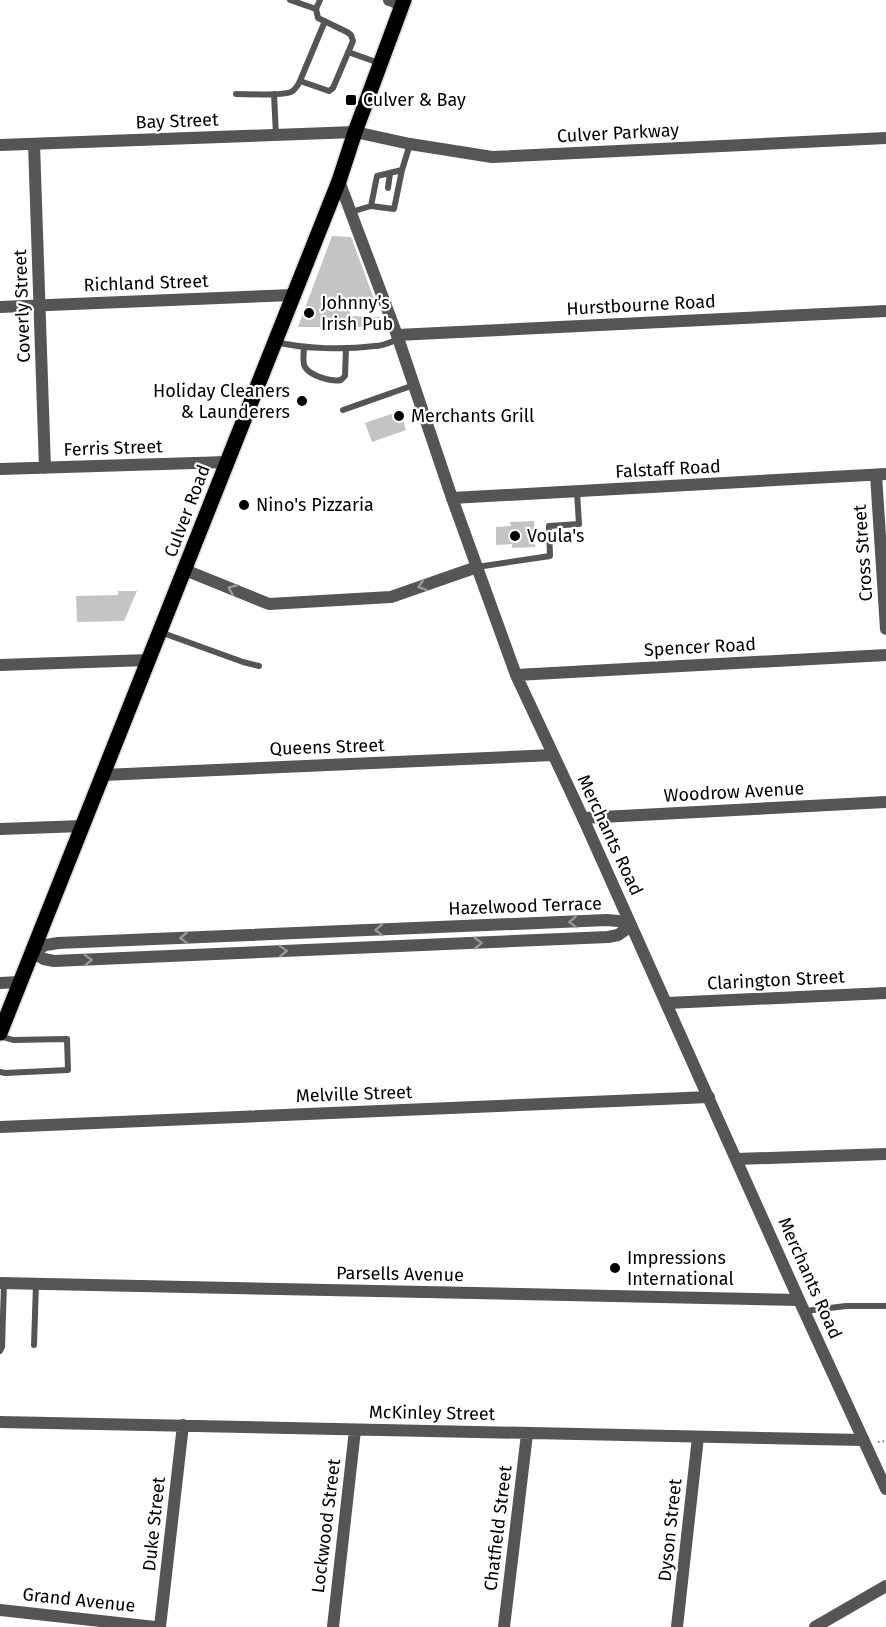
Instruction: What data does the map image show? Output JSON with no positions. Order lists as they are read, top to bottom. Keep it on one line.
{"streets":{"main road":["Culver Road"],"street":["Bay Street","Culver Parkway","Richland Street","Hurstbourne Road","Coverly Street","Ferris Street","Falstaff Road","Cross Street","Spencer Road","Queens Street","Woodrow Avenue","Merchants Road","Hazelwood Terrace","Clarington Street","Melville Street","Parsells Avenue","McKinley Street","Duke Street","Lockwood Street","Chatfield Street","Dyson Street","Grand Avenue"]},"crossings":[["Bay Street","Culver Parkway"],["Bay Street","Coverly Street"],["Bay Street","Culver Road"],["Culver Parkway","Culver Road"],["Richland Street","Coverly Street"],["Richland Street","Culver Road"],["Hurstbourne Road","Merchants Road"],["Coverly Street","Ferris Street"],["Ferris Street","Culver Road"],["Falstaff Road","Cross Street"],["Falstaff Road","Merchants Road"],["Culver Road","Queens Street"],["Culver Road","Merchants Road"],["Culver Road","Hazelwood Terrace"],["Spencer Road","Merchants Road"],["Queens Street","Merchants Road"],["Woodrow Avenue","Merchants Road"],["Merchants Road","Hazelwood Terrace"],["Merchants Road","Clarington Street"],["Merchants Road","Melville Street"],["Merchants Road","Parsells Avenue"],["Merchants Road","McKinley Street"],["McKinley Street","Duke Street"],["McKinley Street","Lockwood Street"],["McKinley Street","Chatfield Street"],["McKinley Street","Dyson Street"]],"places":{"transit":["Culver & Bay"],"other":["Johnny’s Irish Pub","Holiday Cleaners & Launderers","Merchants Grill","Nino's Pizzaria","Voula's","Impressions International"]}}
